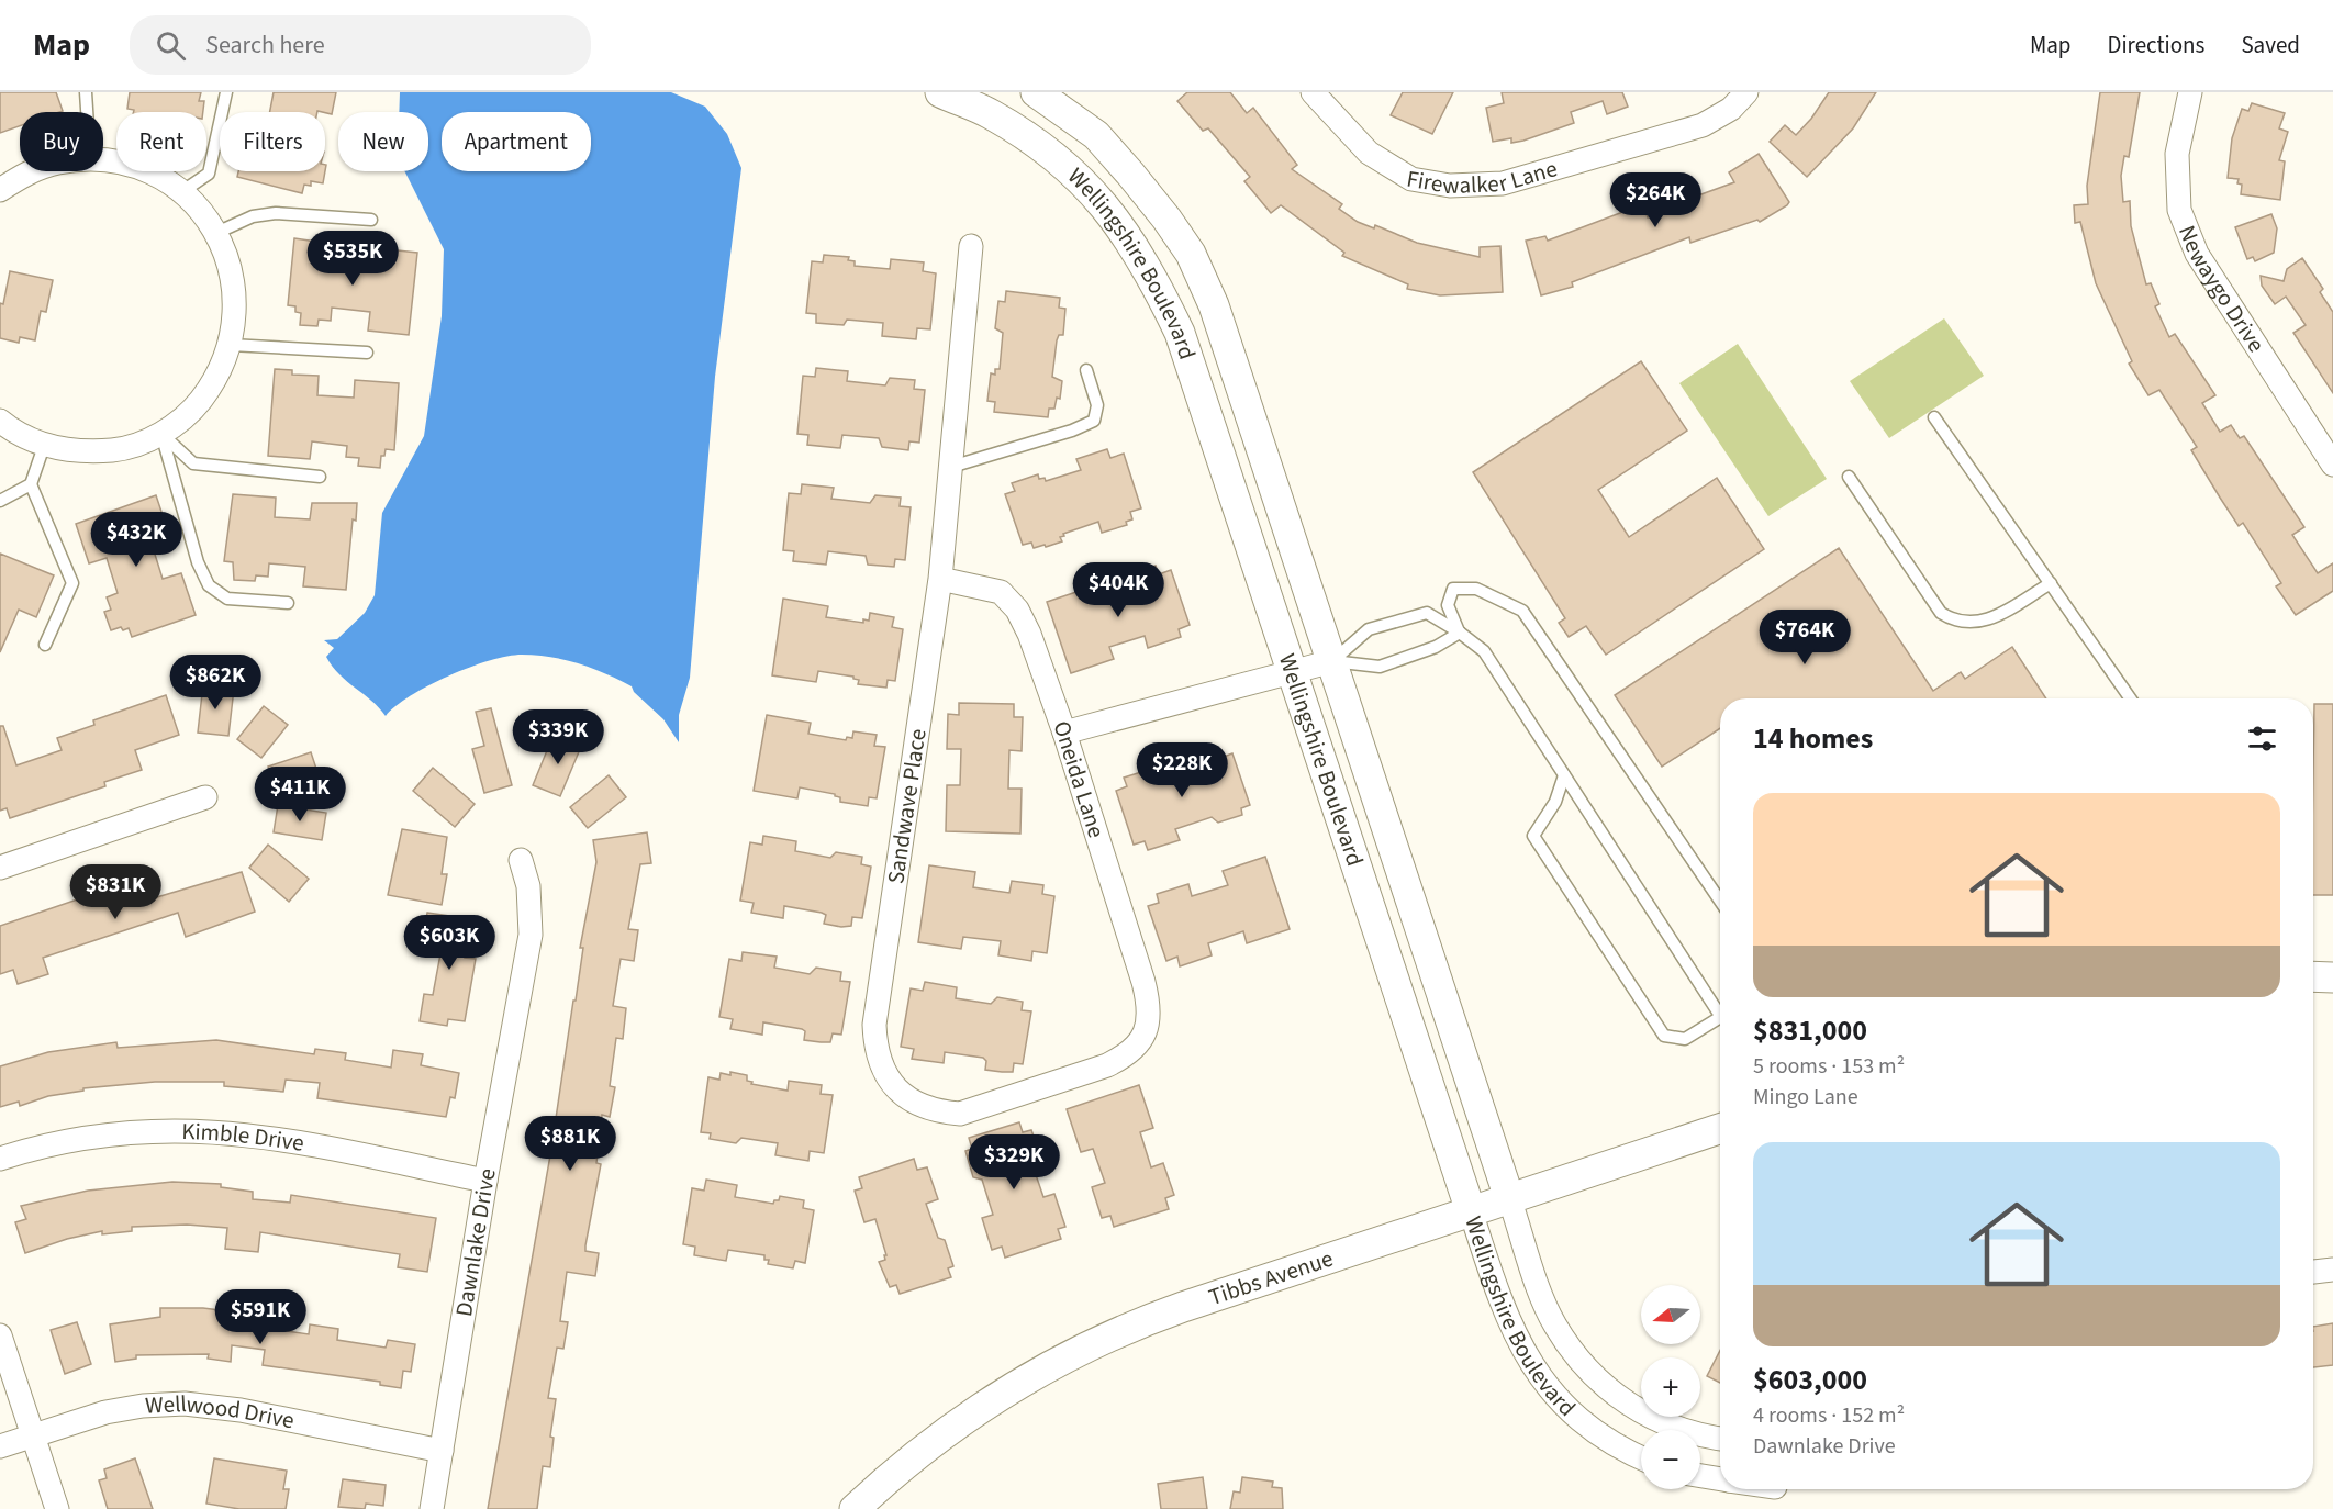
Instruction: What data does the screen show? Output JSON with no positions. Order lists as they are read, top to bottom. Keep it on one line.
{"streets":{"street":["Firewalker Lane","Wellingshire Boulevard","Newaygo Drive","Oneida Lane","Sandwave Place","Kimble Drive","Dawnlake Drive","Tibbs Avenue","Wellwood Drive"]},"crossings":[["Wellingshire Boulevard","Tibbs Avenue"],["Oneida Lane","Sandwave Place"],["Kimble Drive","Dawnlake Drive"],["Dawnlake Drive","Wellwood Drive"]],"north":"left","page":{"header":"Map","search":"Search here","nav":["Map","Directions","Saved"],"chip":["Buy","Rent","Filters","New","Apartment"],"price":["$264K","$535K","$432K","$404K","$764K","$862K","$339K","$228K","$411K","$831K","$603K","$881K","$329K","$591K"],"heading":"14 homes","list":[{"name":"$831,000","note":"5 rooms · 153 m² · Mingo Lane"},{"name":"$603,000","note":"4 rooms · 152 m² · Dawnlake Drive"}],"map_buttons":["+","−"]}}
